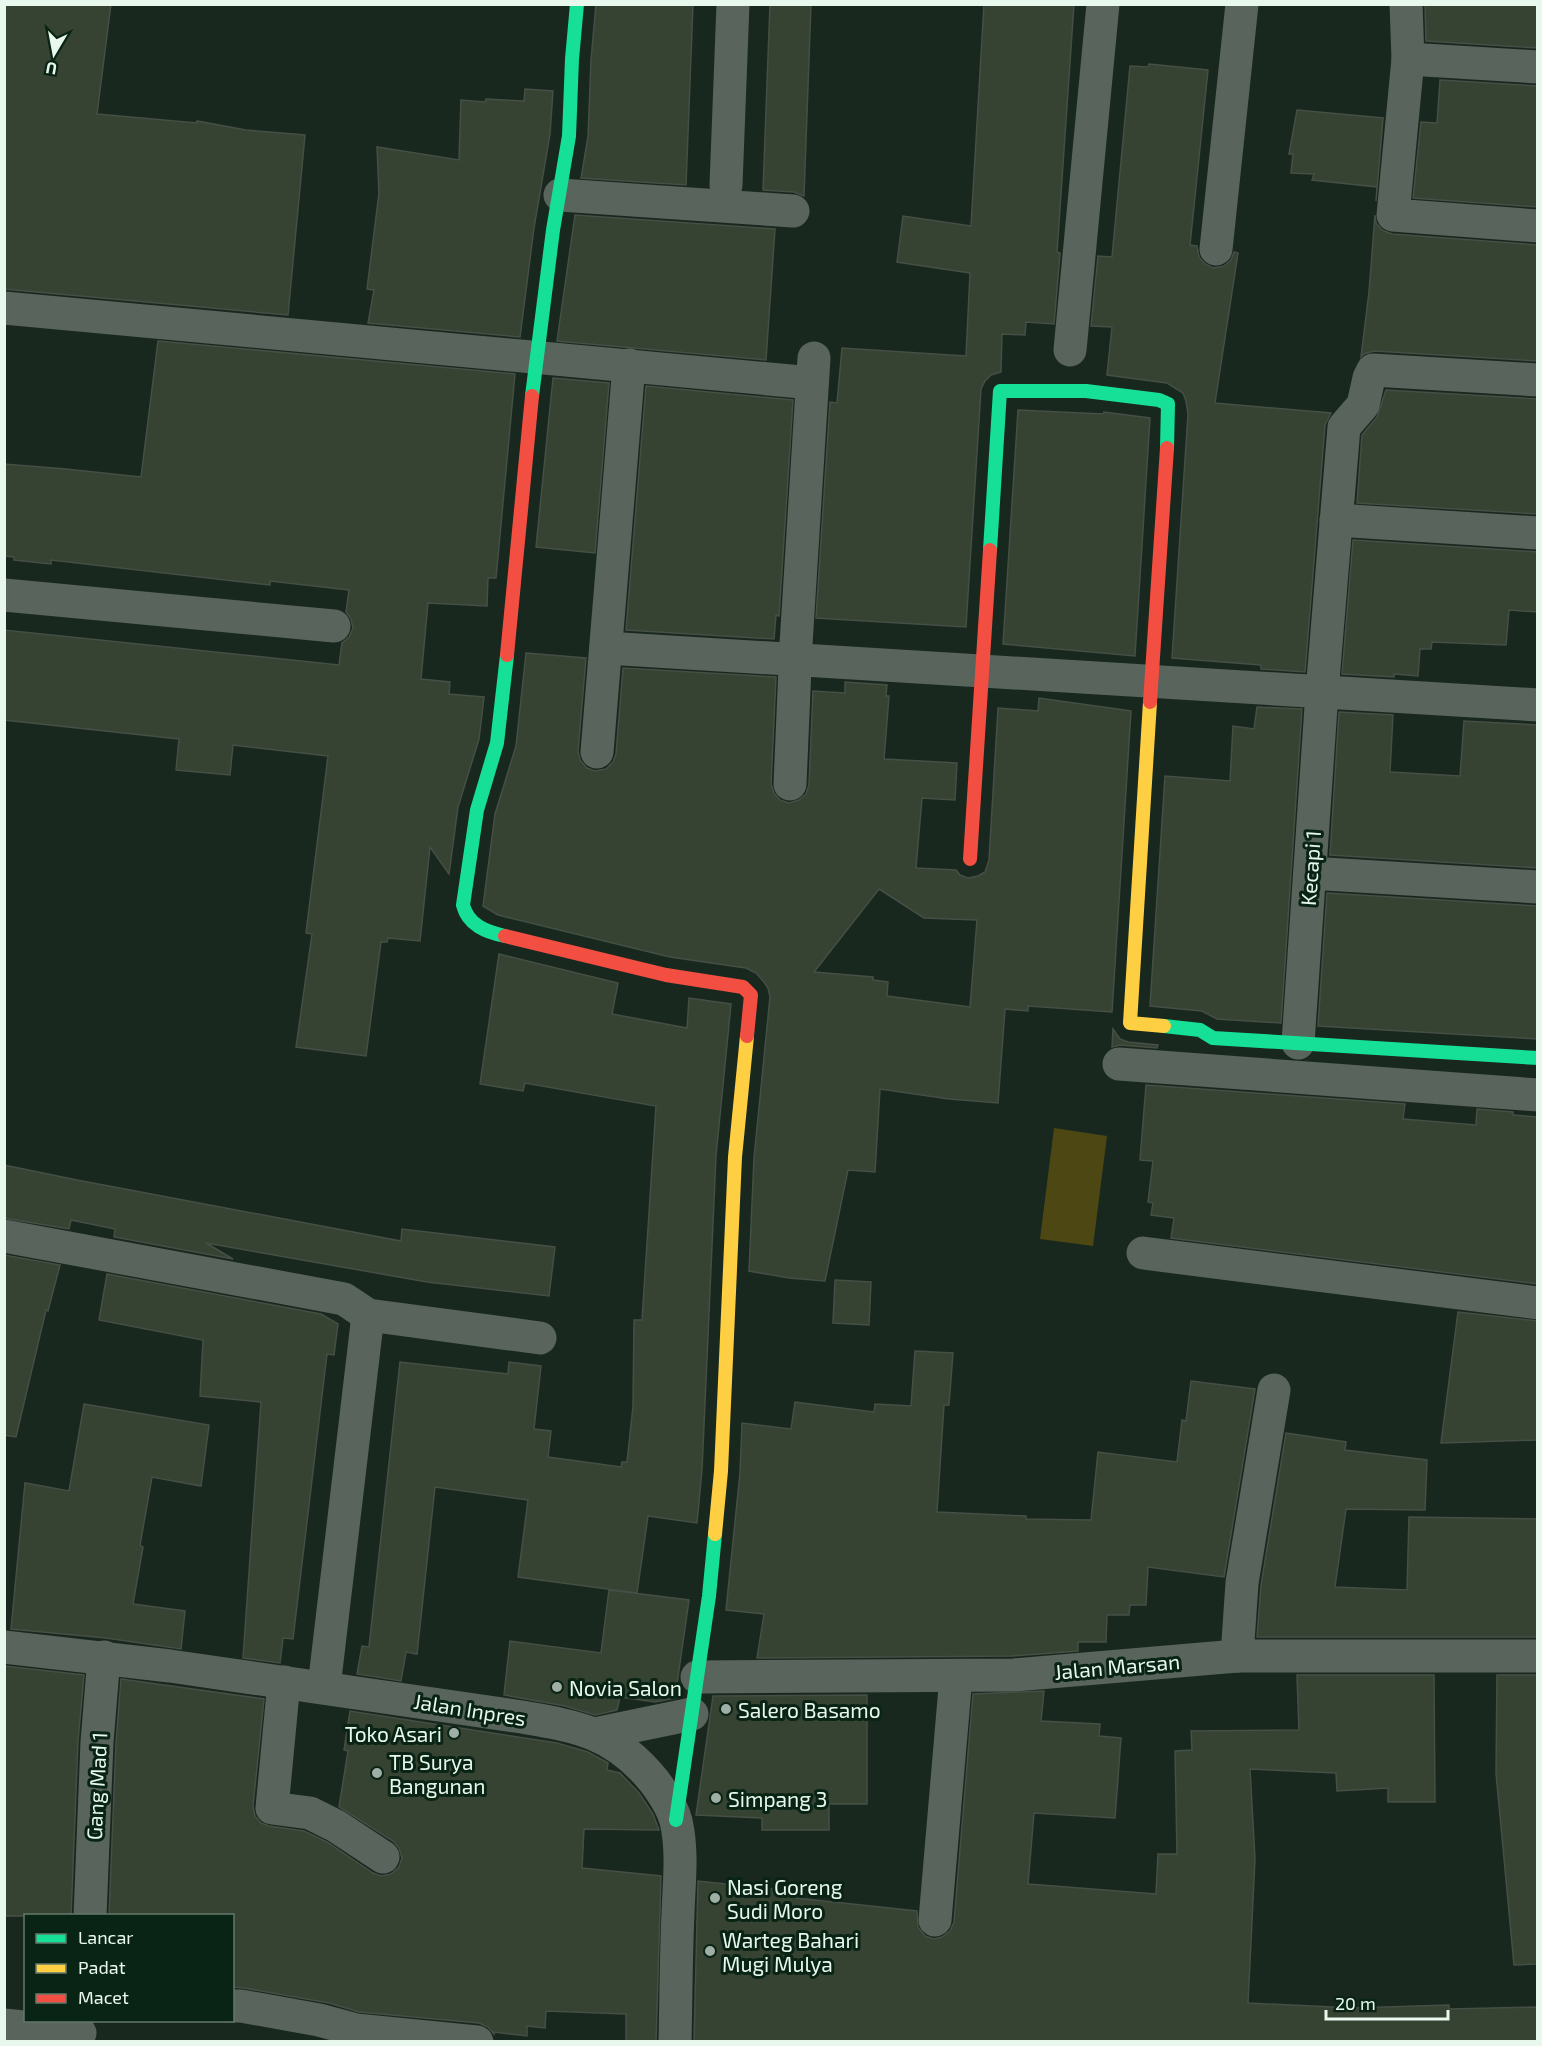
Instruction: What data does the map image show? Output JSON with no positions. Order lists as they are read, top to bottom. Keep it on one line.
{"streets":{"street":["Kecapi 1","Jalan Marsan","Jalan Inpres","Gang Mad 1"]},"crossings":[["Jalan Inpres","Gang Mad 1"]],"places":["Novia Salon","Salero Basamo","Toko Asari","TB Surya Bangunan","Simpang 3","Nasi Goreng Sudi Moro","Warteg Bahari Mugi Mulya"],"legend":["Lancar","Padat","Macet"],"scale_bar":"20 m","north":"bottom"}
